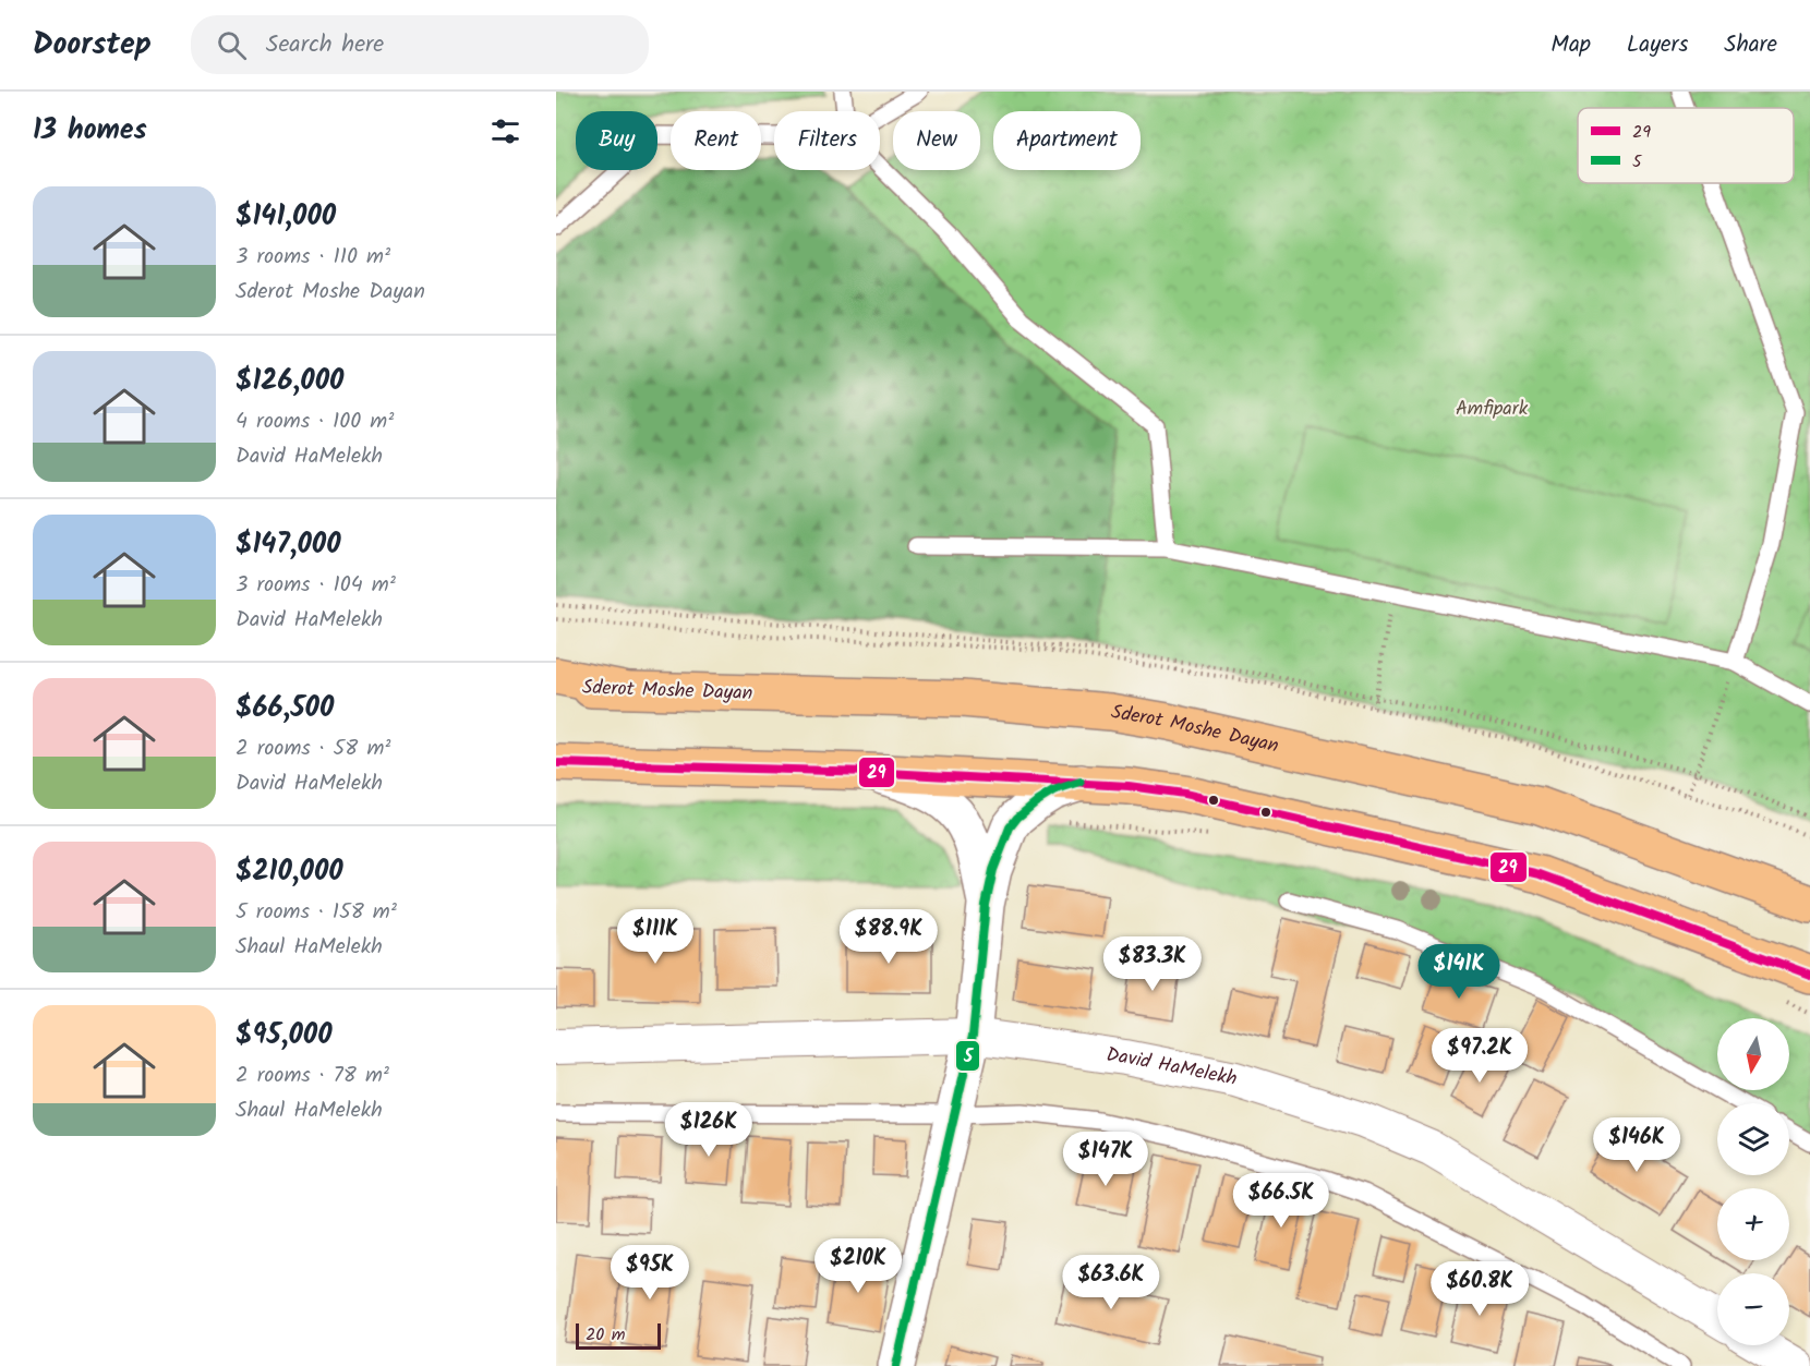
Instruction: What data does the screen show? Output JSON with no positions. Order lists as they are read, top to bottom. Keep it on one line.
{"streets":{"main road":["Sderot Moshe Dayan"],"street":["David HaMelekh"]},"parks":["Amfipark"],"lines":["transit line 29","transit line 5"],"legend":["29","5"],"scale_bar":"20 m","north":"bottom","page":{"header":"Doorstep","search":"Search here","nav":["Map","Layers","Share"],"heading":"13 homes","chip":["Buy","Rent","Filters","New","Apartment"],"list":[{"name":"$141,000","note":"3 rooms · 110 m² · Sderot Moshe Dayan"},{"name":"$126,000","note":"4 rooms · 100 m² · David HaMelekh"},{"name":"$147,000","note":"3 rooms · 104 m² · David HaMelekh"},{"name":"$66,500","note":"2 rooms · 58 m² · David HaMelekh"},{"name":"$210,000","note":"5 rooms · 158 m² · Shaul HaMelekh"},{"name":"$95,000","note":"2 rooms · 78 m² · Shaul HaMelekh"}],"price":["$111K","$88.9K","$83.3K","$141K","$97.2K","$126K","$146K","$147K","$66.5K","$210K","$95K","$63.6K","$60.8K"],"map_buttons":["+","−"],"scale":"20 m"}}
